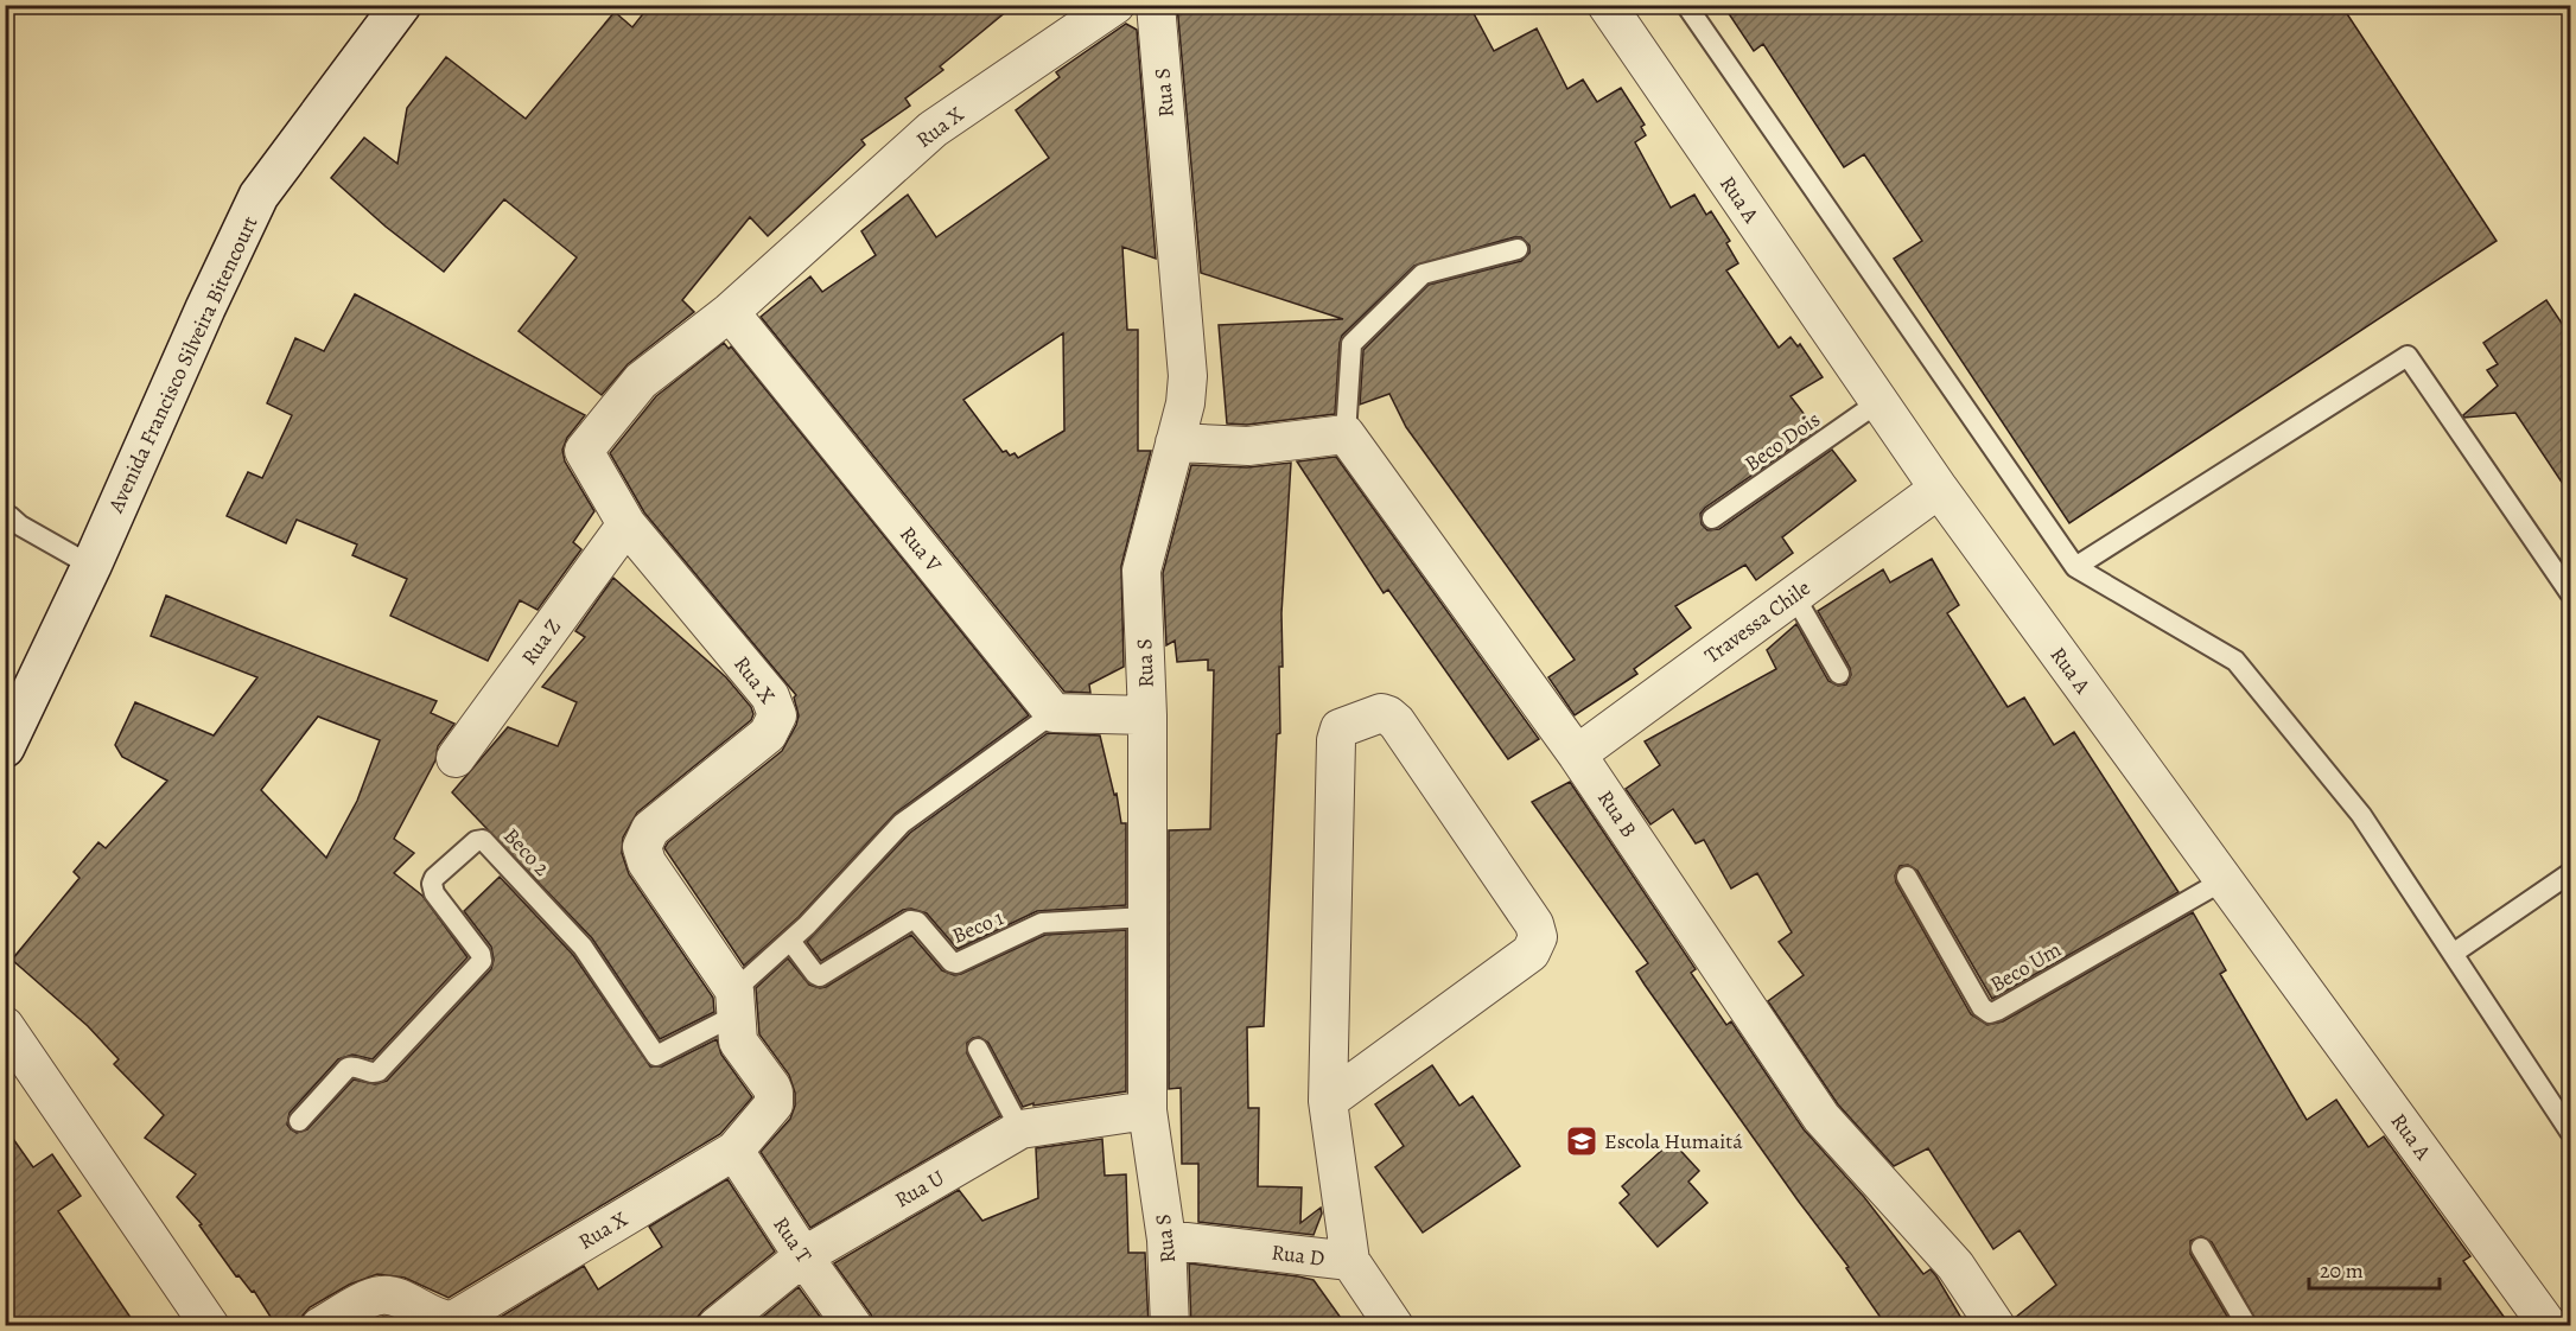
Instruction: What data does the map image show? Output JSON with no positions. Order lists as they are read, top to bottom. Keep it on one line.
{"streets":{"main road":["Avenida Francisco Silveira Bitencourt"],"street":["Rua S","Rua X","Rua A","Rua V","Travessa Chile","Rua Z","Rua B","Rua U","Rua T","Rua D"],"lane":["Beco Dois","Beco 2","Beco 1","Beco Um"]},"crossings":[["Rua S","Beco 1"],["Rua S","Rua U"],["Rua S","Rua D"],["Rua X","Rua V"],["Rua X","Rua Z"],["Rua X","Beco 2"],["Rua X","Rua T"],["Rua A","Beco Dois"],["Rua A","Travessa Chile"],["Rua A","Beco Um"],["Travessa Chile","Rua B"],["Rua U","Rua T"]],"places":{"school or university":["Escola Humaitá"]},"scale_bar":"20 m"}
